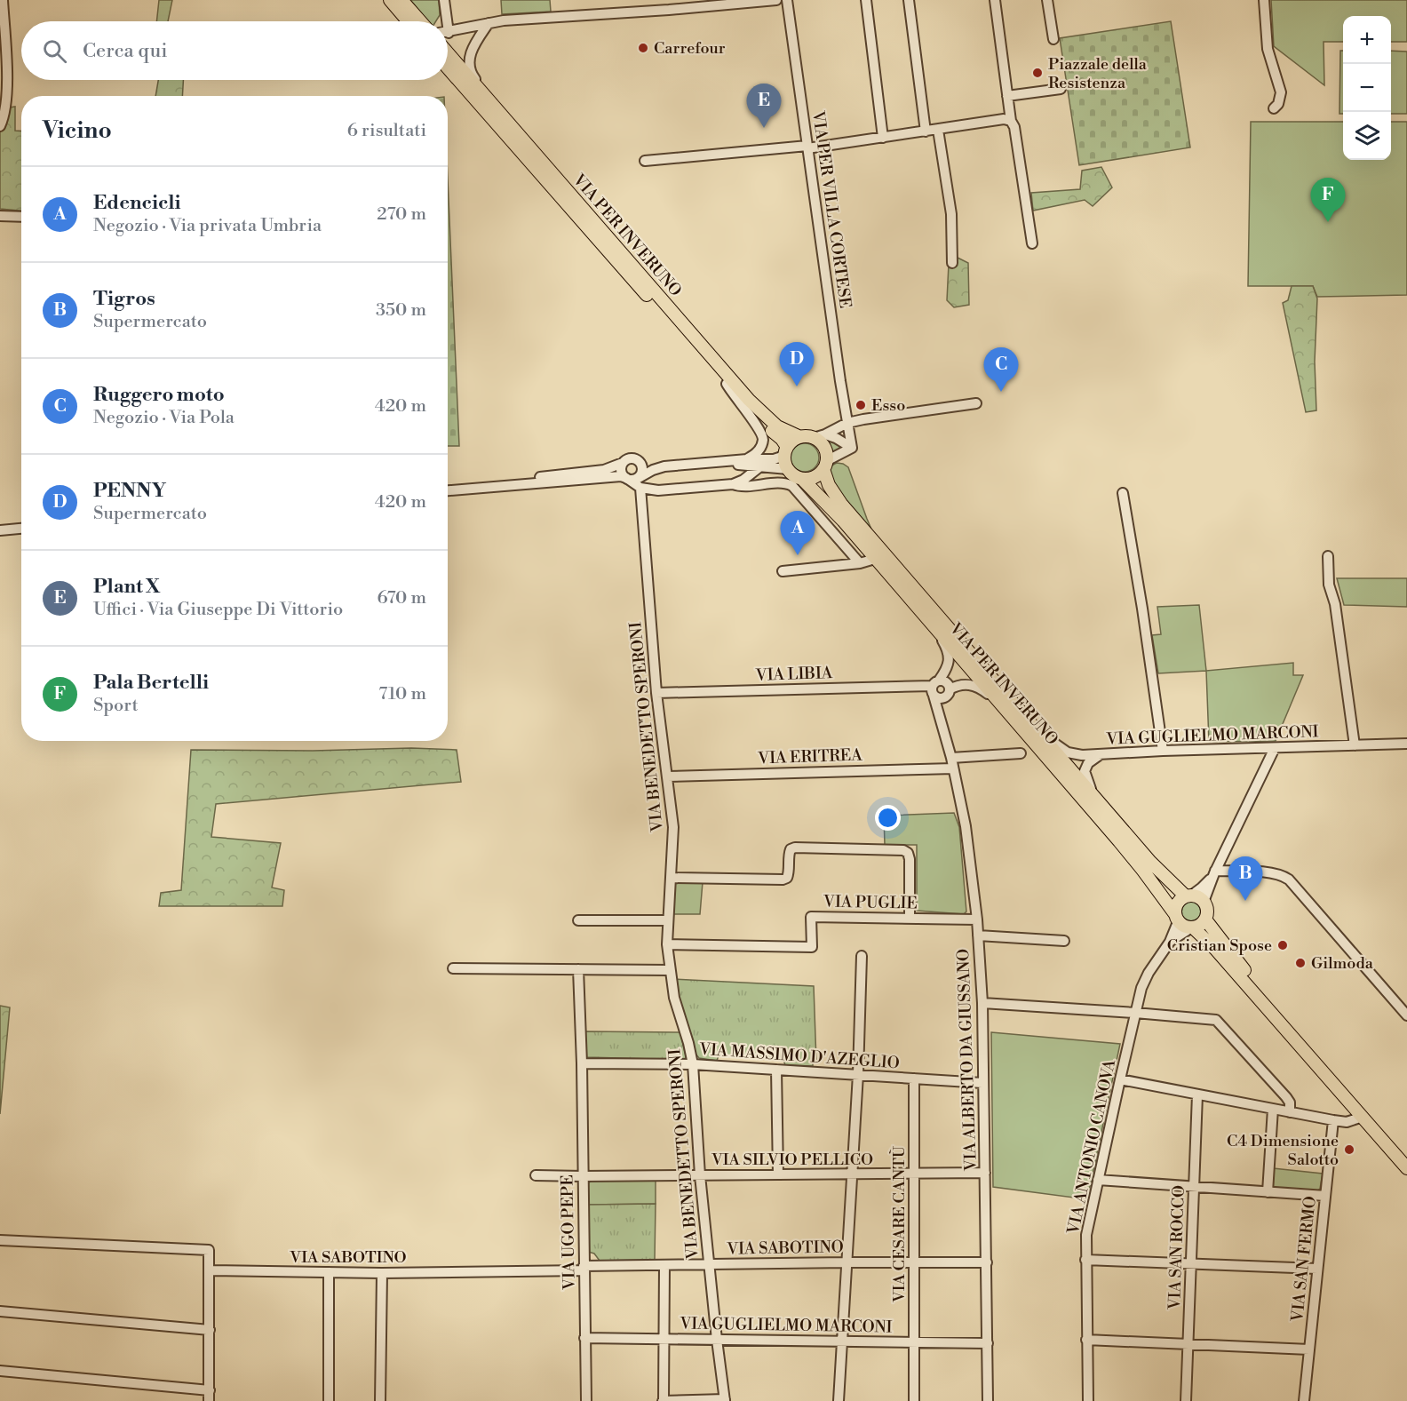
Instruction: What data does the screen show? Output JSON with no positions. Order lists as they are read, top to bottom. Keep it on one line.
{"streets":{"main road":["VIA PER INVERUNO"],"street":["VIA PER VILLA CORTESE","VIA LIBIA","VIA BENEDETTO SPERONI","VIA GUGLIELMO MARCONI","VIA ERITREA","VIA PUGLIE","VIA MASSIMO D'AZEGLIO","VIA ALBERTO DA GIUSSANO","VIA ANTONIO CANOVA","VIA SILVIO PELLICO","VIA CESARE CANTÙ","VIA UGO PEPE","VIA SAN ROCCO","VIA SABOTINO","VIA SAN FERMO"]},"crossings":[["VIA PER INVERUNO","VIA GUGLIELMO MARCONI"],["VIA PER INVERUNO","VIA ANTONIO CANOVA"],["VIA LIBIA","VIA BENEDETTO SPERONI"],["VIA LIBIA","VIA ALBERTO DA GIUSSANO"],["VIA BENEDETTO SPERONI","VIA GUGLIELMO MARCONI"],["VIA BENEDETTO SPERONI","VIA ERITREA"],["VIA BENEDETTO SPERONI","VIA PUGLIE"],["VIA BENEDETTO SPERONI","VIA MASSIMO D'AZEGLIO"],["VIA BENEDETTO SPERONI","VIA SILVIO PELLICO"],["VIA BENEDETTO SPERONI","VIA SABOTINO"],["VIA GUGLIELMO MARCONI","VIA ALBERTO DA GIUSSANO"],["VIA GUGLIELMO MARCONI","VIA CESARE CANTÙ"],["VIA GUGLIELMO MARCONI","VIA UGO PEPE"],["VIA ERITREA","VIA ALBERTO DA GIUSSANO"],["VIA PUGLIE","VIA ALBERTO DA GIUSSANO"],["VIA MASSIMO D'AZEGLIO","VIA ALBERTO DA GIUSSANO"],["VIA MASSIMO D'AZEGLIO","VIA CESARE CANTÙ"],["VIA MASSIMO D'AZEGLIO","VIA UGO PEPE"],["VIA ALBERTO DA GIUSSANO","VIA SILVIO PELLICO"],["VIA ALBERTO DA GIUSSANO","VIA SABOTINO"],["VIA SILVIO PELLICO","VIA CESARE CANTÙ"],["VIA SILVIO PELLICO","VIA UGO PEPE"],["VIA CESARE CANTÙ","VIA SABOTINO"],["VIA UGO PEPE","VIA SABOTINO"]],"places":["Carrefour","Piazzale della Resistenza","Esso","Cristian Spose","Gilmoda","C4 Dimensione Salotto"],"page":{"map_buttons":["+","−"],"search":"Cerca qui","pins":["E","F","D","C","A","B"],"heading":["Vicino","6 risultati"],"list":[{"mark":"A","name":"Edencicli","note":"Negozio · Via privata Umbria","value":"270 m"},{"mark":"B","name":"Tigros","note":"Supermercato","value":"350 m"},{"mark":"C","name":"Ruggero moto","note":"Negozio · Via Pola","value":"420 m"},{"mark":"D","name":"PENNY","note":"Supermercato","value":"420 m"},{"mark":"E","name":"Plant X","note":"Uffici · Via Giuseppe Di Vittorio","value":"670 m"},{"mark":"F","name":"Pala Bertelli","note":"Sport","value":"710 m"}]}}
